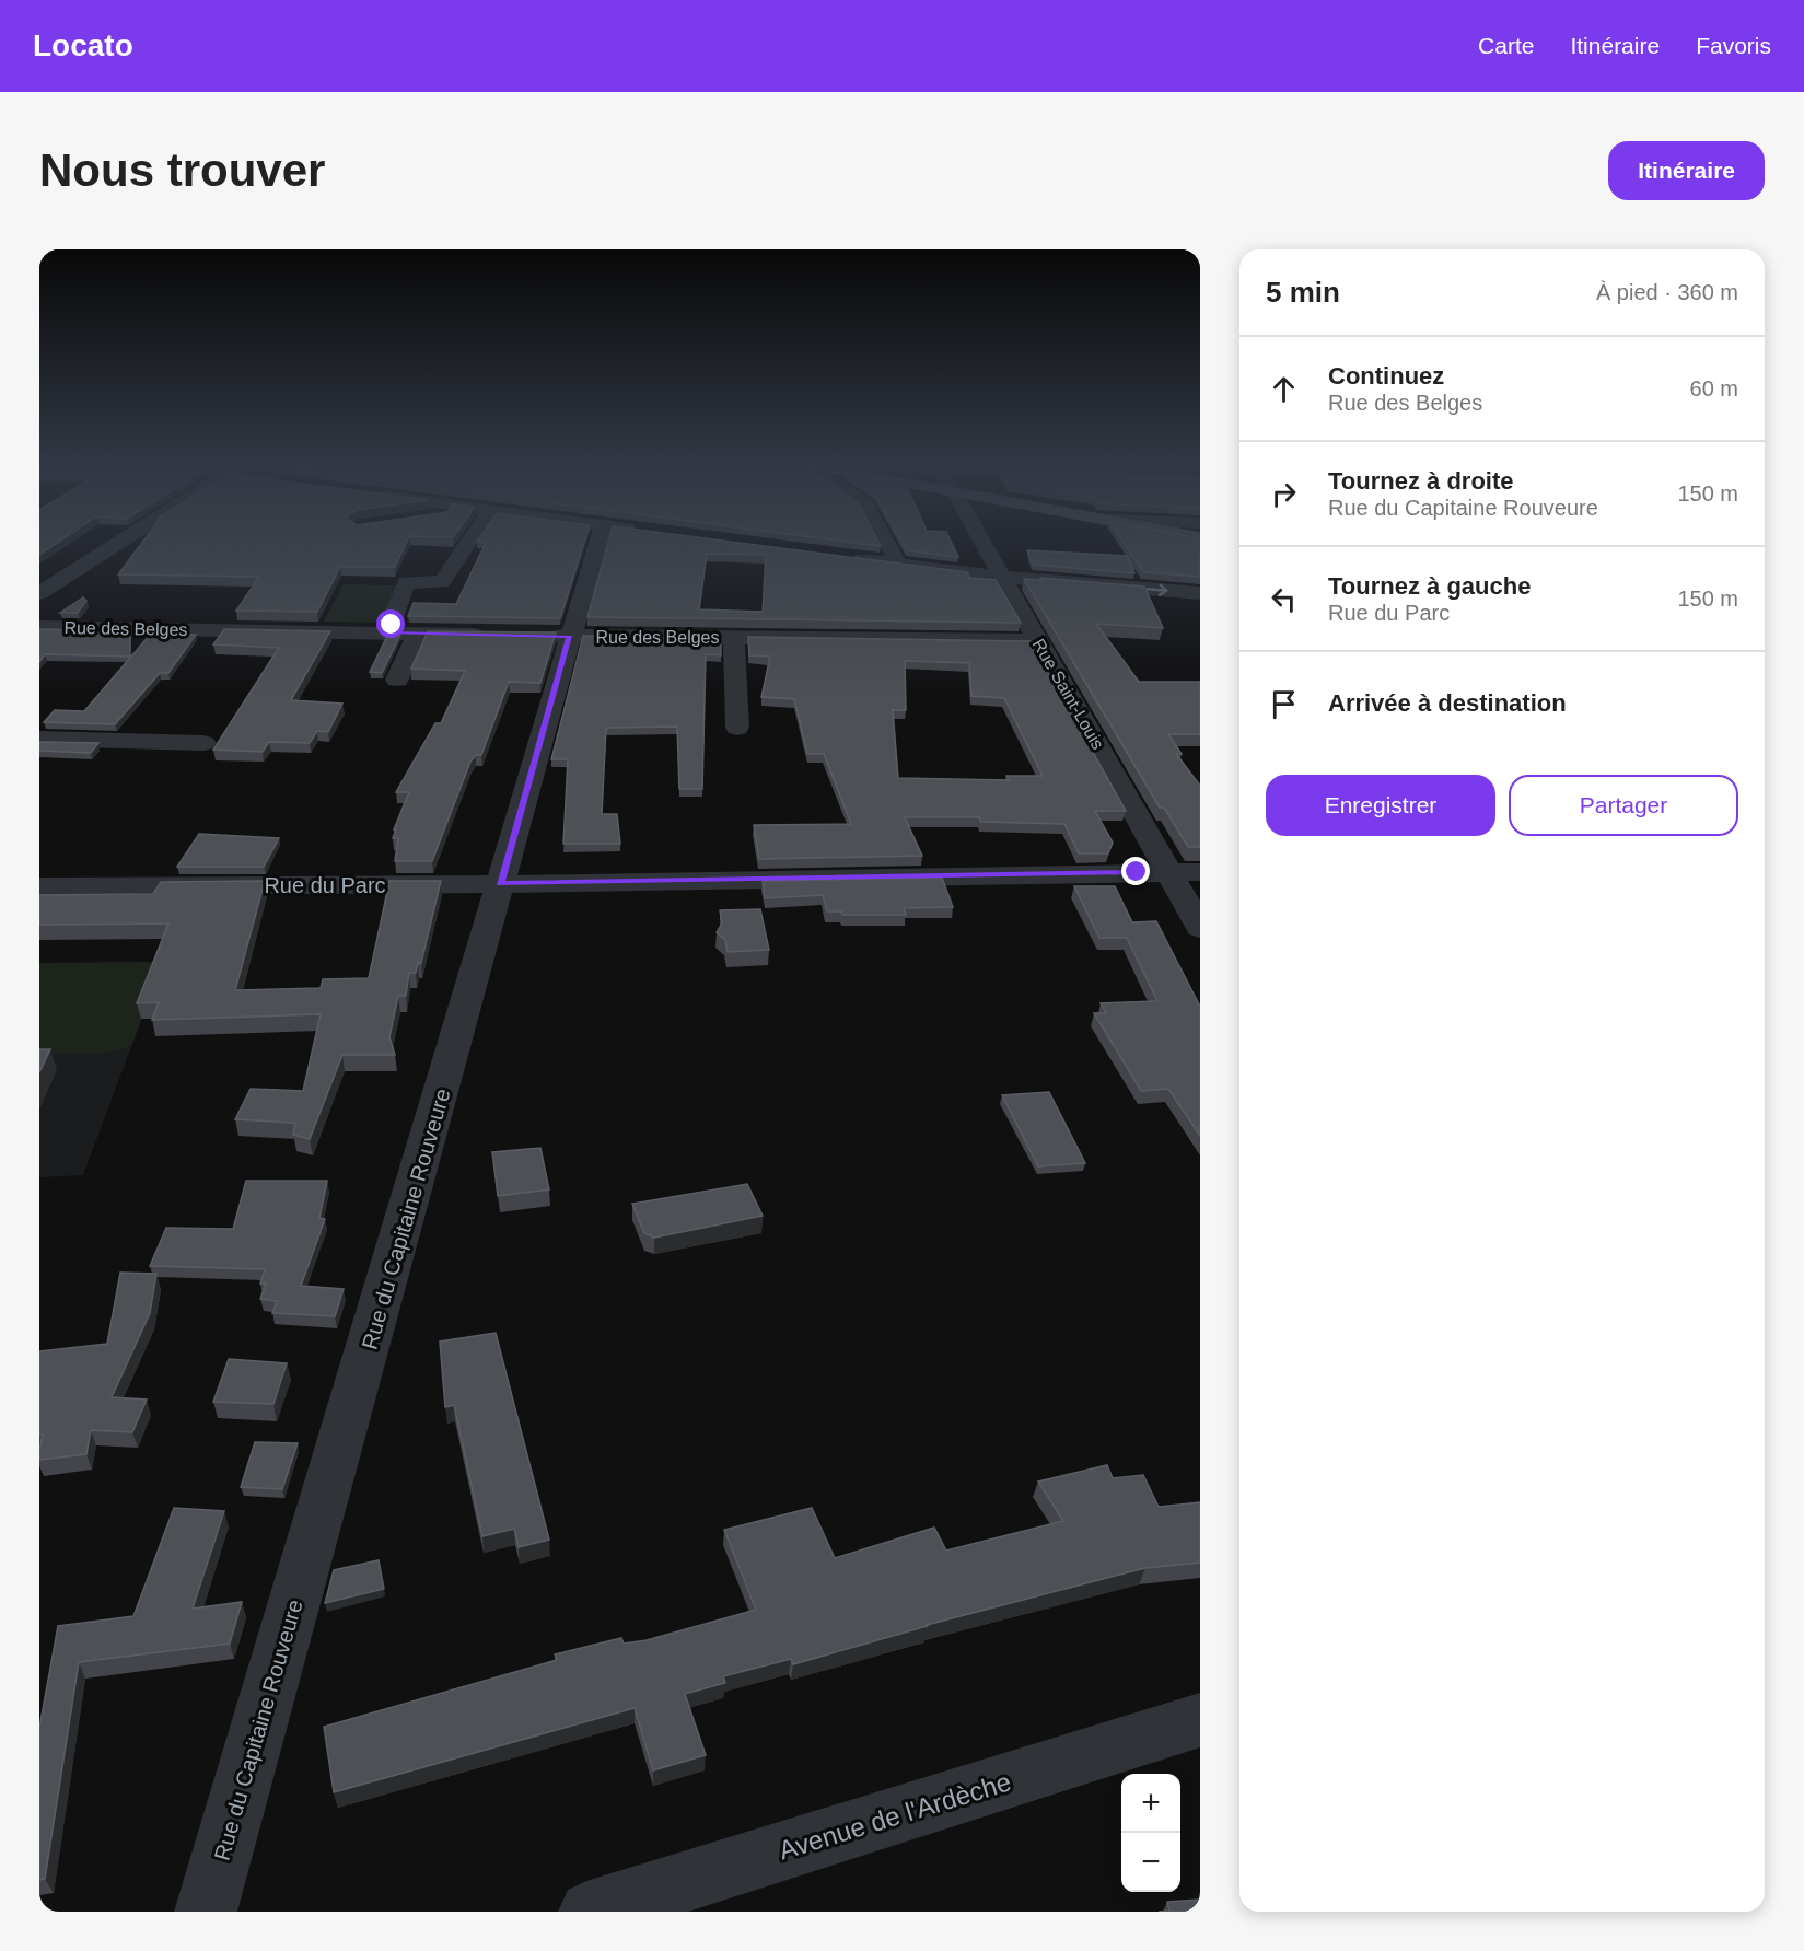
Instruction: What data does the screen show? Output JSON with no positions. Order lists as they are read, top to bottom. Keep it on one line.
{"streets":{"street":["Rue des Belges","Rue Saint-Louis","Rue du Parc","Rue du Capitaine Rouveure","Avenue de l'Ardèche"]},"crossings":[["Rue des Belges","Rue Saint-Louis"],["Rue des Belges","Rue du Capitaine Rouveure"],["Rue Saint-Louis","Rue du Parc"],["Rue du Parc","Rue du Capitaine Rouveure"]],"page":{"header":"Locato","nav":["Carte","Itinéraire","Favoris"],"buttons":["Itinéraire",["Enregistrer","Partager"]],"title":"Nous trouver","heading":["5 min","À pied · 360 m"],"list":[["Continuez","Rue des Belges","60 m"],["Tournez à droite","Rue du Capitaine Rouveure","150 m"],["Tournez à gauche","Rue du Parc","150 m"],"Arrivée à destination"],"map_buttons":["+","−"]}}
